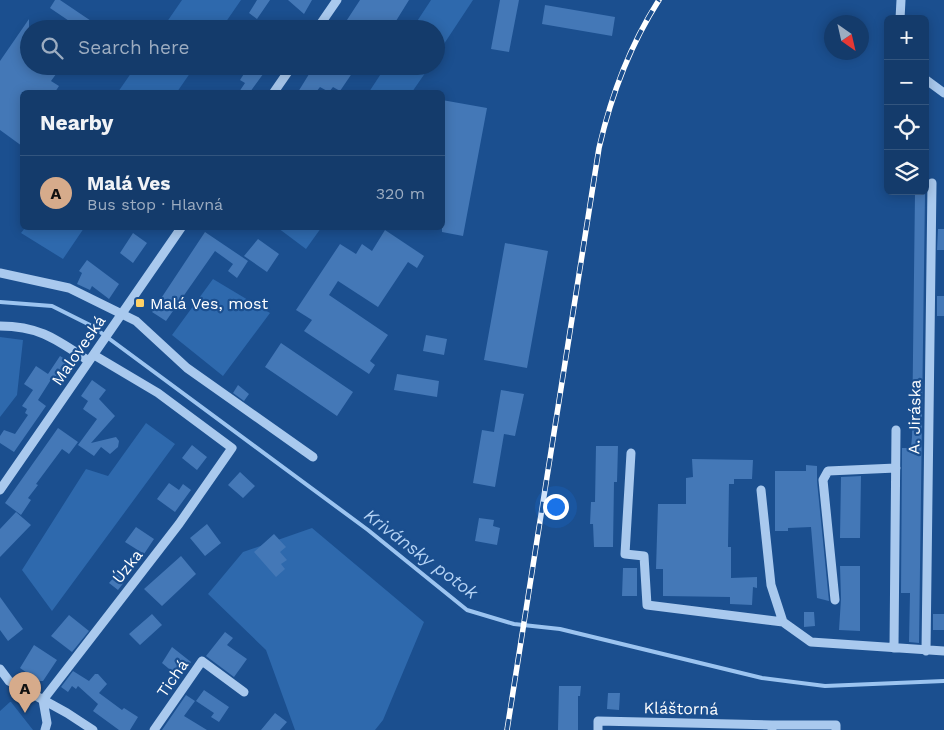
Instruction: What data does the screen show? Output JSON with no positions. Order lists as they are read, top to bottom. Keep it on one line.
{"streets":{"street":["Maloveská","A. Jiráska","Úzka","Tichá","Kláštorná"]},"crossings":[["Maloveská","Úzka"]],"water":["Krivánsky potok"],"places":{"transit":["Malá Ves, most"]},"north":"bottom right","page":{"map_buttons":["+","−"],"search":"Search here","heading":"Nearby","list":[{"mark":"A","name":"Malá Ves","note":"Bus stop · Hlavná","value":"320 m"}],"pins":"A"}}
